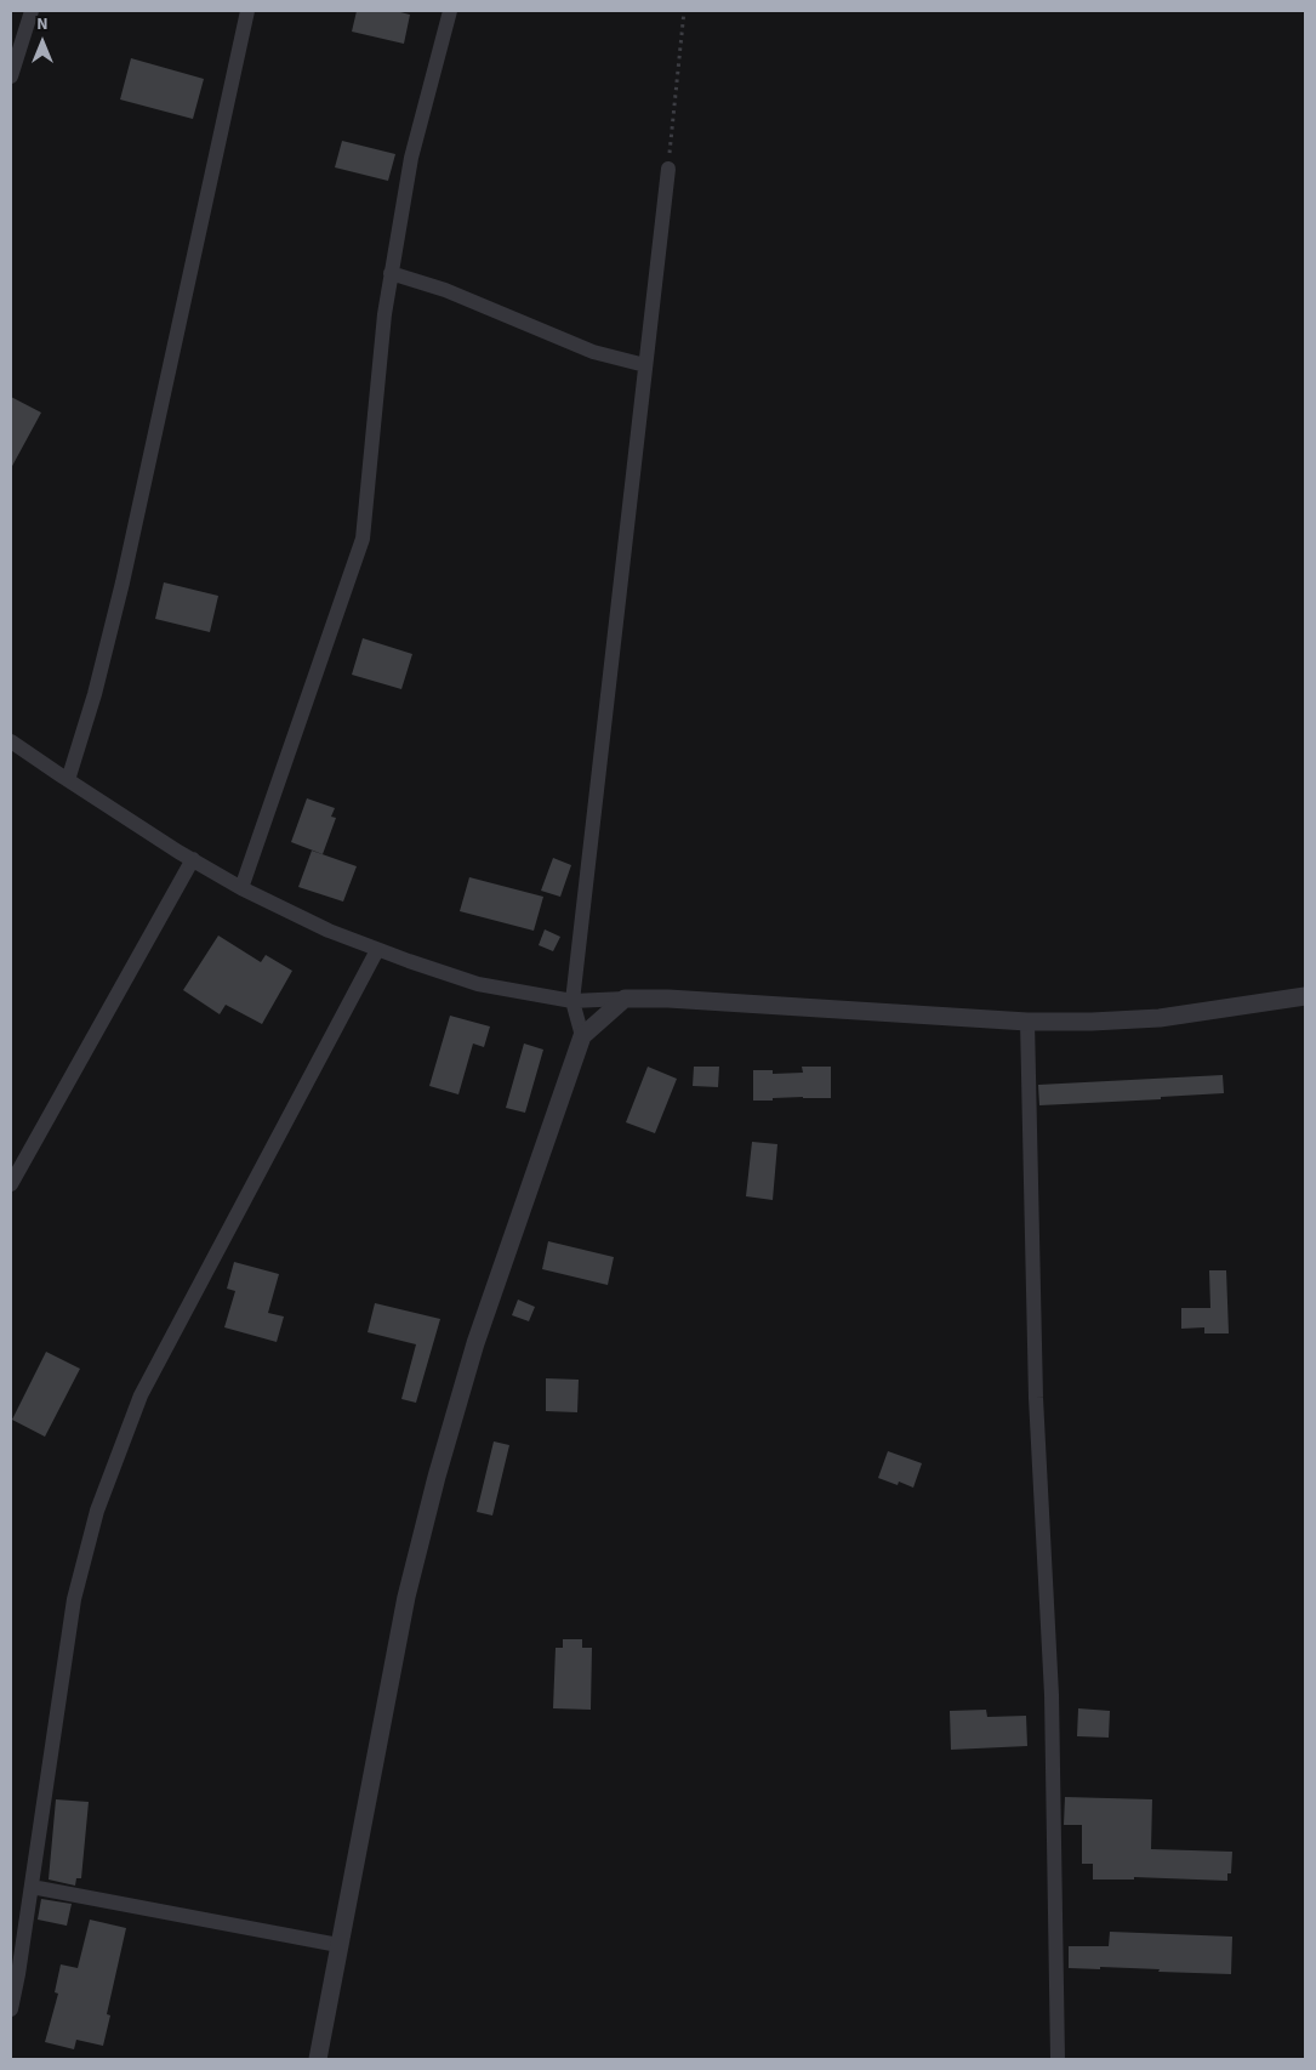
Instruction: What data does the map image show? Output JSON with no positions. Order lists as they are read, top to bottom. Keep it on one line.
{"north":"top"}
